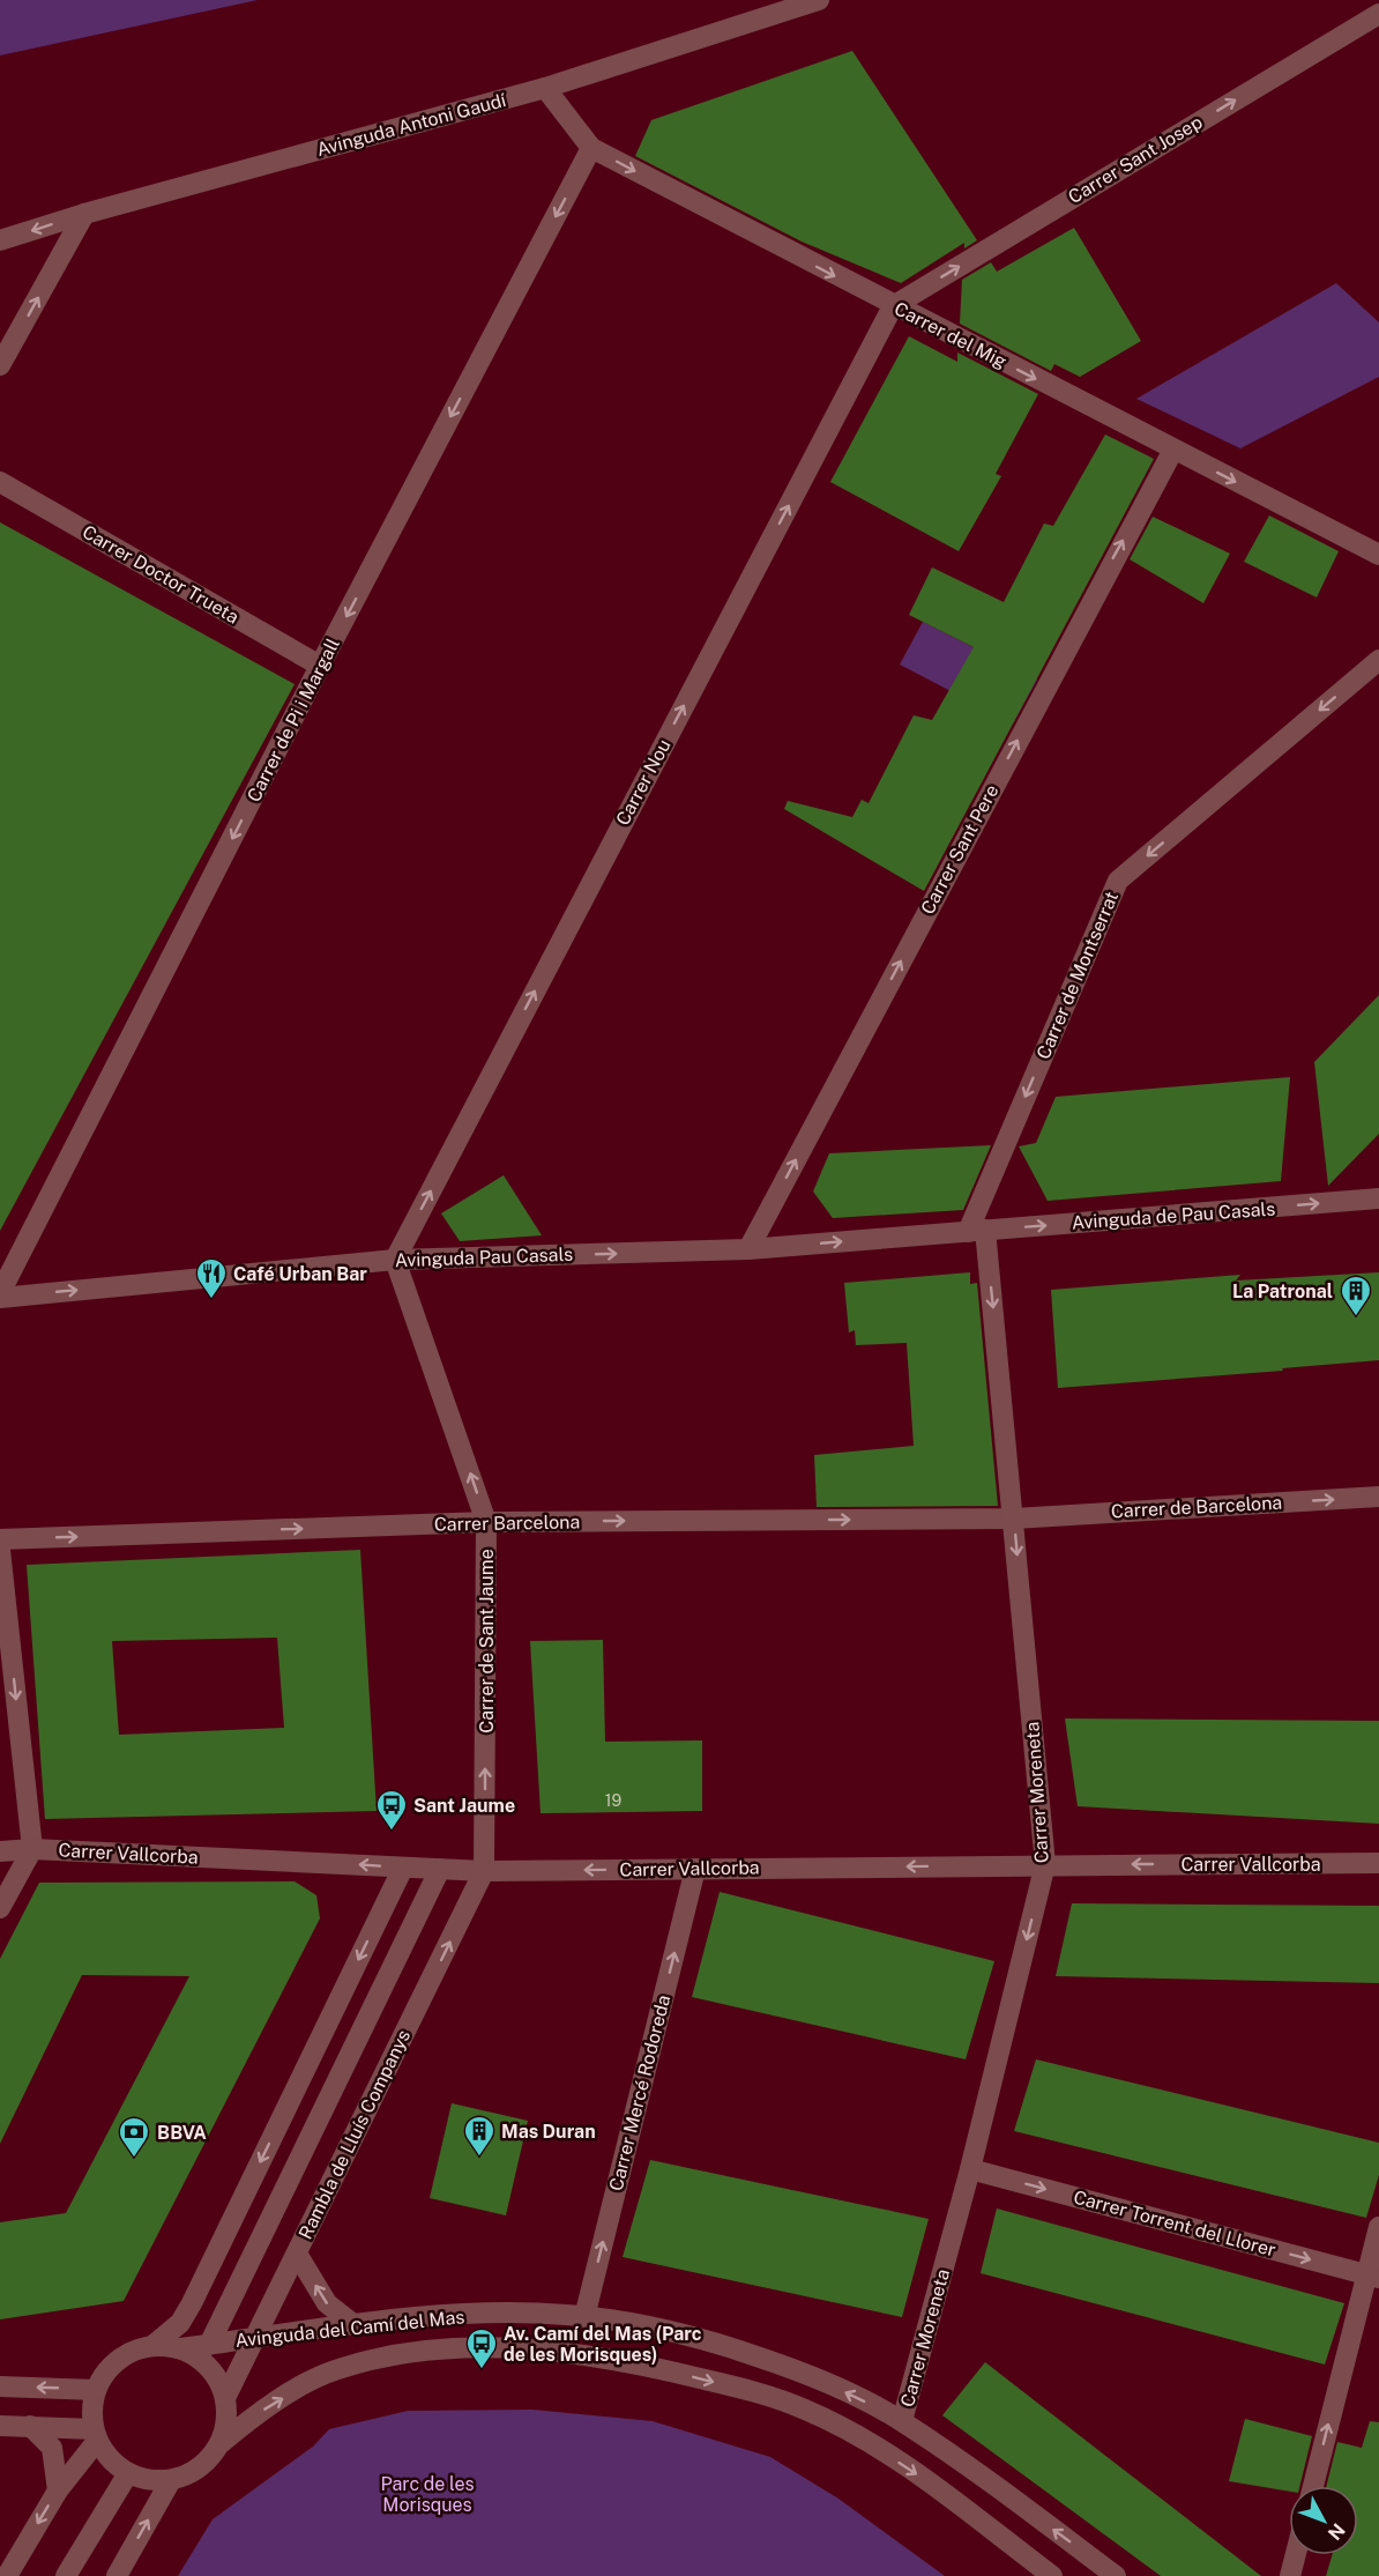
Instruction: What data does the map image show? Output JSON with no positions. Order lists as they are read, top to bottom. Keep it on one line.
{"streets":{"street":["Avinguda Antoni Gaudí","Carrer Sant Josep","Carrer del Mig","Carrer Doctor Trueta","Carrer de Pi i Margall","Carrer Nou","Carrer Sant Pere","Carrer de Montserrat","Avinguda de Pau Casals","Avinguda Pau Casals","Carrer de Barcelona","Carrer Barcelona","Carrer de Sant Jaume","Carrer Moreneta","Carrer Vallcorba","Carrer Mercé Rodoreda","Rambla de Lluís Companys","Carrer Torrent del Llorer","Avinguda del Camí del Mas"]},"crossings":[["Avinguda Antoni Gaudí","Carrer del Mig"],["Carrer Sant Josep","Carrer del Mig"],["Carrer Sant Josep","Carrer Nou"],["Carrer del Mig","Carrer de Pi i Margall"],["Carrer del Mig","Carrer Nou"],["Carrer del Mig","Carrer Sant Pere"],["Carrer Doctor Trueta","Carrer de Pi i Margall"],["Carrer de Pi i Margall","Avinguda Pau Casals"],["Carrer Nou","Avinguda Pau Casals"],["Carrer Nou","Carrer de Sant Jaume"],["Carrer Sant Pere","Avinguda Pau Casals"],["Carrer de Montserrat","Avinguda de Pau Casals"],["Carrer de Montserrat","Avinguda Pau Casals"],["Carrer de Montserrat","Carrer Moreneta"],["Avinguda de Pau Casals","Avinguda Pau Casals"],["Avinguda de Pau Casals","Carrer Moreneta"],["Avinguda Pau Casals","Carrer de Sant Jaume"],["Avinguda Pau Casals","Carrer Moreneta"],["Carrer de Barcelona","Carrer Barcelona"],["Carrer de Barcelona","Carrer Moreneta"],["Carrer Barcelona","Carrer de Sant Jaume"],["Carrer Barcelona","Carrer Moreneta"],["Carrer de Sant Jaume","Carrer Vallcorba"],["Carrer de Sant Jaume","Rambla de Lluís Companys"],["Carrer Moreneta","Carrer Vallcorba"],["Carrer Moreneta","Carrer Torrent del Llorer"],["Carrer Moreneta","Avinguda del Camí del Mas"],["Carrer Vallcorba","Carrer Mercé Rodoreda"],["Carrer Vallcorba","Rambla de Lluís Companys"],["Carrer Mercé Rodoreda","Avinguda del Camí del Mas"],["Rambla de Lluís Companys","Avinguda del Camí del Mas"]],"one_way":["Carrer Sant Josep","Carrer del Mig","Carrer de Pi i Margall","Carrer Nou","Carrer Sant Pere","Carrer de Montserrat","Avinguda de Pau Casals","Avinguda Pau Casals","Carrer de Barcelona","Carrer Barcelona","Carrer de Sant Jaume","Carrer Moreneta","Carrer Vallcorba","Carrer Mercé Rodoreda","Carrer Torrent del Llorer"],"parks":["Parc de les Morisques"],"places":{"restaurant":["Café Urban Bar"],"building":["La Patronal","Mas Duran"],"bus stop":["Sant Jaume","Av. Camí del Mas (Parc de les Morisques)"],"bank":["BBVA"]},"house_numbers":["19"],"north":"bottom right"}
